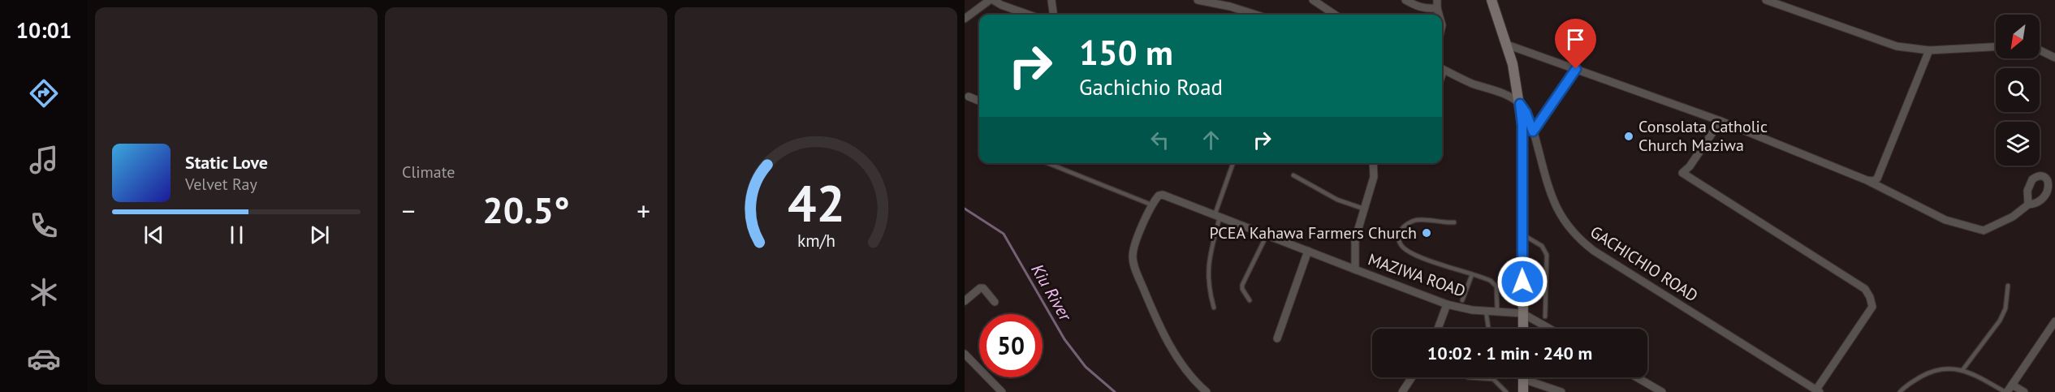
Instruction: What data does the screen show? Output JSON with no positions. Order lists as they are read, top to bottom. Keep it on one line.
{"streets":{"street":["GACHICHIO ROAD","MAZIWA ROAD"]},"water":["Kiu River"],"places":["Consolata Catholic Church Maziwa","PCEA Kahawa Farmers Church"],"north":"bottom left","page":{"tabs":"10:01","tile":"Climate","turn":["150 m","Gachichio Road"],"song":["Static Love","Velvet Ray"],"heat":["−","20.5°","+"],"limit":"50","trip":"10:02 · 1 min · 240 m","gauge":["42","km/h"]}}
